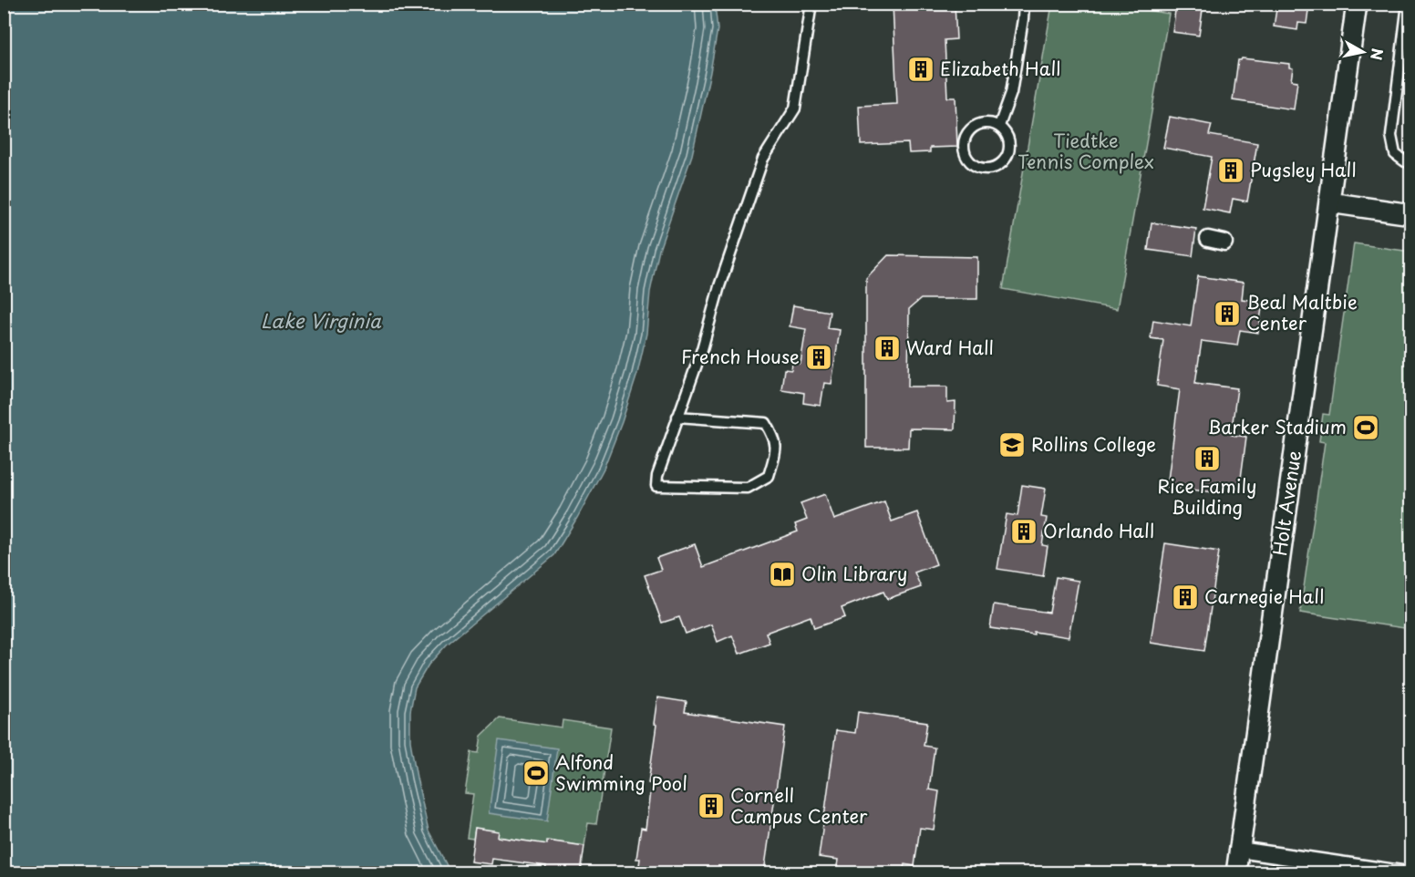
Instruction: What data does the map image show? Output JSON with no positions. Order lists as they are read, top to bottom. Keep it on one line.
{"streets":{"street":["Holt Avenue"]},"water":["Lake Virginia"],"parks":["Tiedtke Tennis Complex"],"places":{"building":["Elizabeth Hall","Pugsley Hall","Beal Maltbie Center","Ward Hall","French House","Rice Family Building","Orlando Hall","Carnegie Hall","Cornell Campus Center"],"sports":["Barker Stadium","Alfond Swimming Pool"],"school or university":["Rollins College"],"library":["Olin Library"]},"north":"right"}
